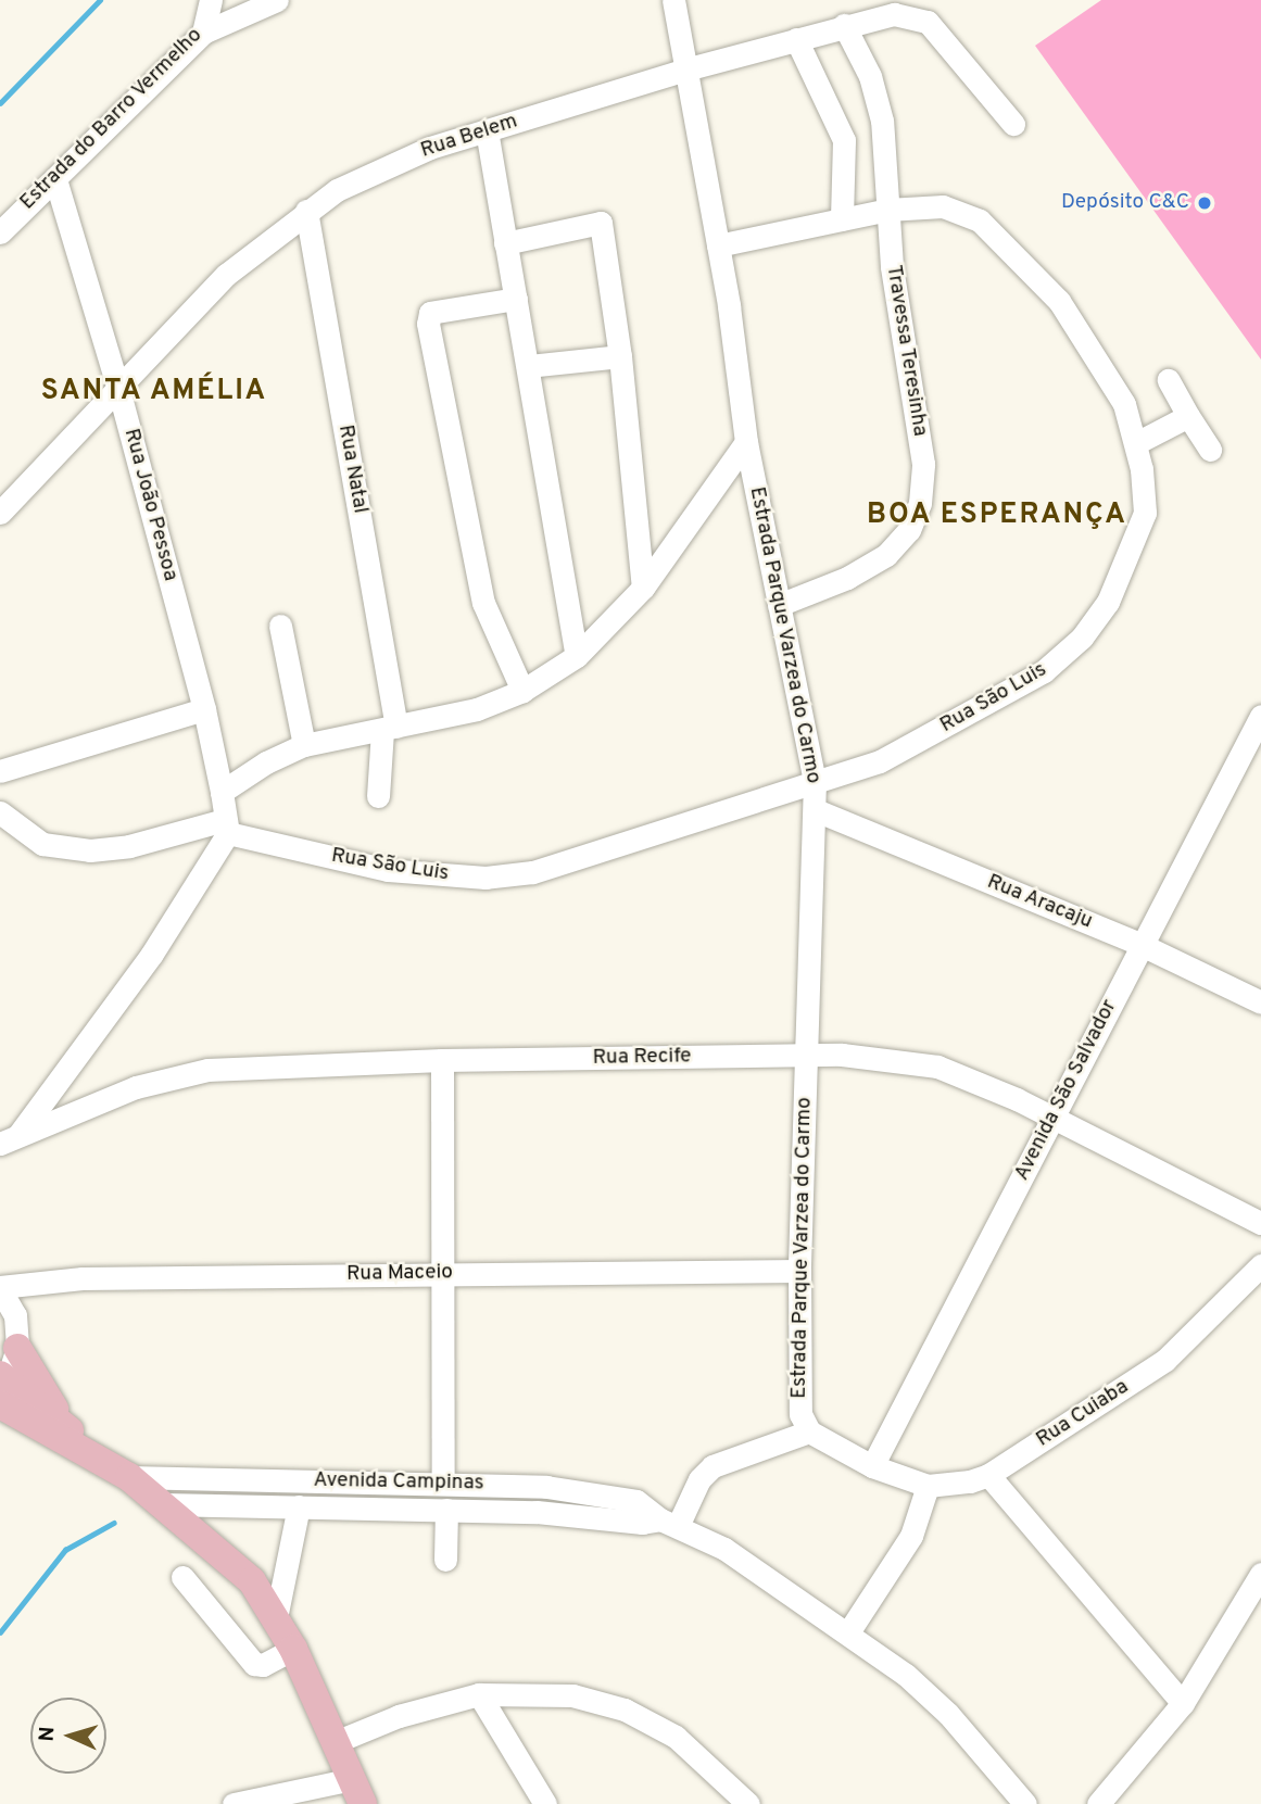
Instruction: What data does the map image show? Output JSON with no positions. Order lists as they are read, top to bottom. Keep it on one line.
{"streets":{"street":["Estrada do Barro Vermelho","Rua Belem","Travessa Teresinha","Rua Natal","Rua João Pessoa","Estrada Parque Varzea do Carmo","Rua São Luis","Rua Aracaju","Rua Recife","Avenida São Salvador","Rua Maceio","Rua Cuiaba","Avenida Campinas"]},"crossings":[["Estrada do Barro Vermelho","Rua João Pessoa"],["Rua Belem","Travessa Teresinha"],["Rua Belem","Rua Natal"],["Rua Belem","Rua João Pessoa"],["Rua Belem","Estrada Parque Varzea do Carmo"],["Travessa Teresinha","Estrada Parque Varzea do Carmo"],["Travessa Teresinha","Rua São Luis"],["Rua João Pessoa","Rua São Luis"],["Estrada Parque Varzea do Carmo","Rua São Luis"],["Estrada Parque Varzea do Carmo","Rua Aracaju"],["Estrada Parque Varzea do Carmo","Rua Recife"],["Estrada Parque Varzea do Carmo","Rua Maceio"],["Rua Aracaju","Avenida São Salvador"],["Rua Recife","Avenida São Salvador"],["Avenida São Salvador","Rua Cuiaba"]],"districts":["SANTA AMÉLIA","BOA ESPERANÇA"],"places":["Depósito C&C"],"north":"left"}
